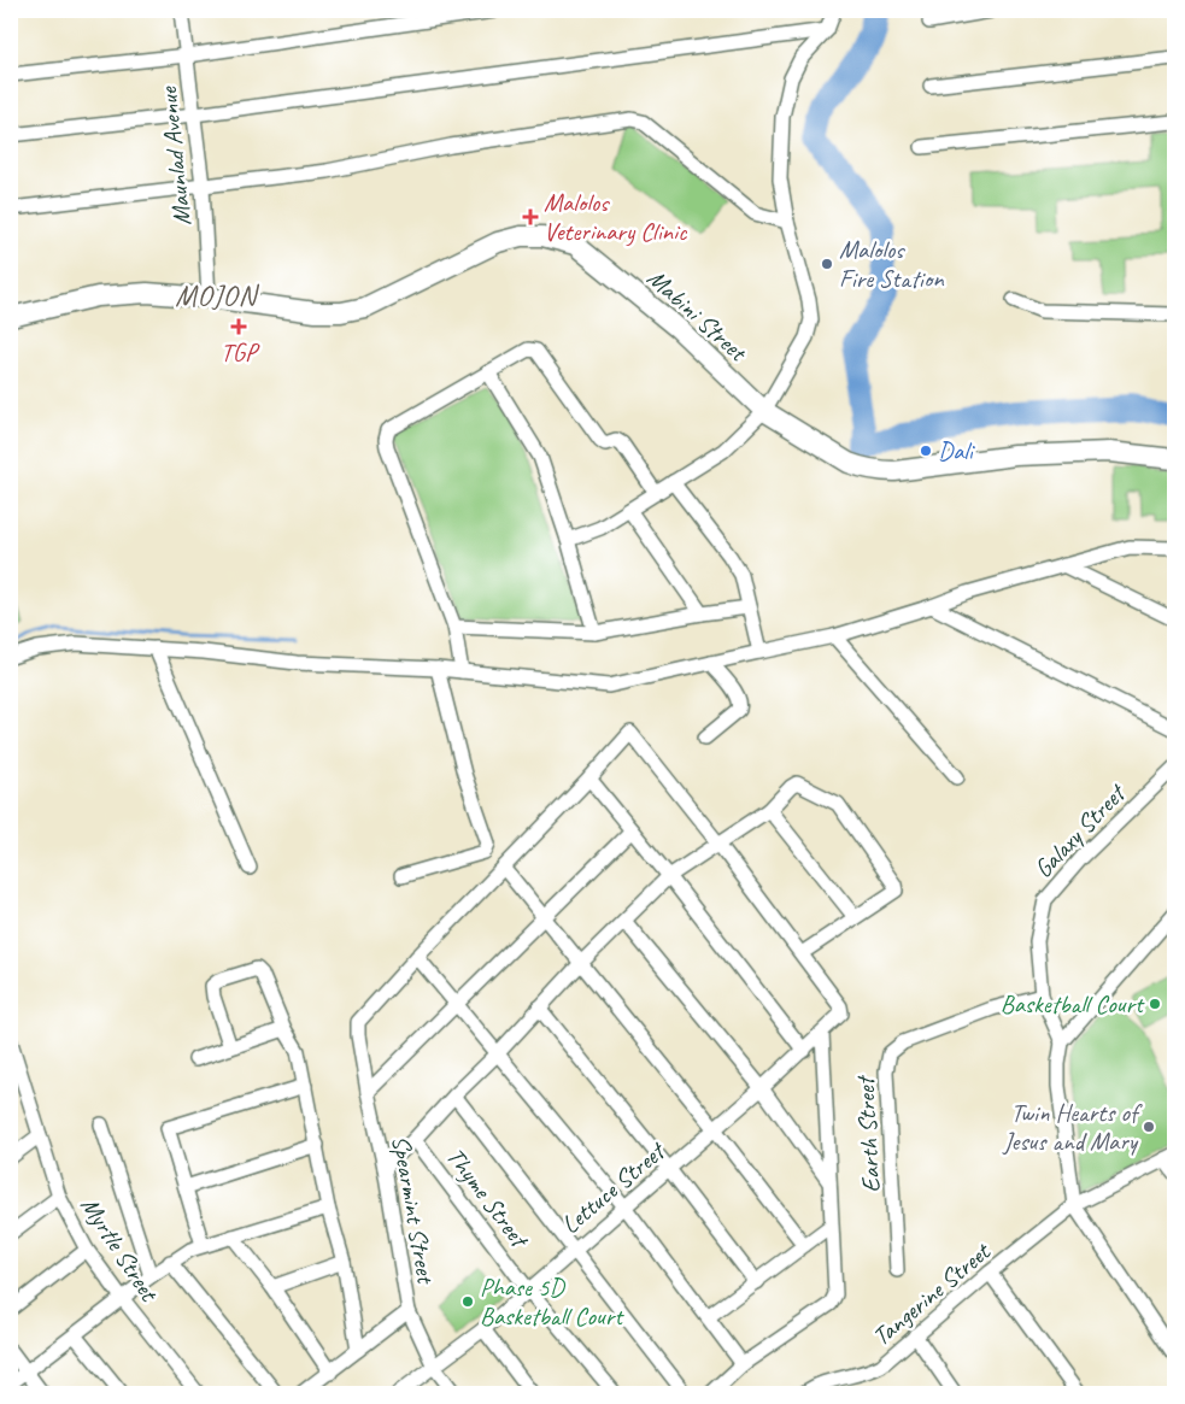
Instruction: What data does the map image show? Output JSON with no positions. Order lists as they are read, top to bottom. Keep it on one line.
{"streets":{"main road":["Mabini Street"],"street":["Maunlad Avenue","Galaxy Street","Earth Street","Lettuce Street","Thyme Street","Spearmint Street","Myrtle Street","Tangerine Street"]},"crossings":[["Maunlad Avenue","Mabini Street"],["Galaxy Street","Earth Street"],["Lettuce Street","Thyme Street"],["Lettuce Street","Spearmint Street"]],"districts":["MOJON"],"places":{"health":["Malolos Veterinary Clinic","TGP"],"other":["Malolos Fire Station","Dali","Basketball Court","Twin Hearts of Jesus and Mary","Phase 5D Basketball Court"]}}
